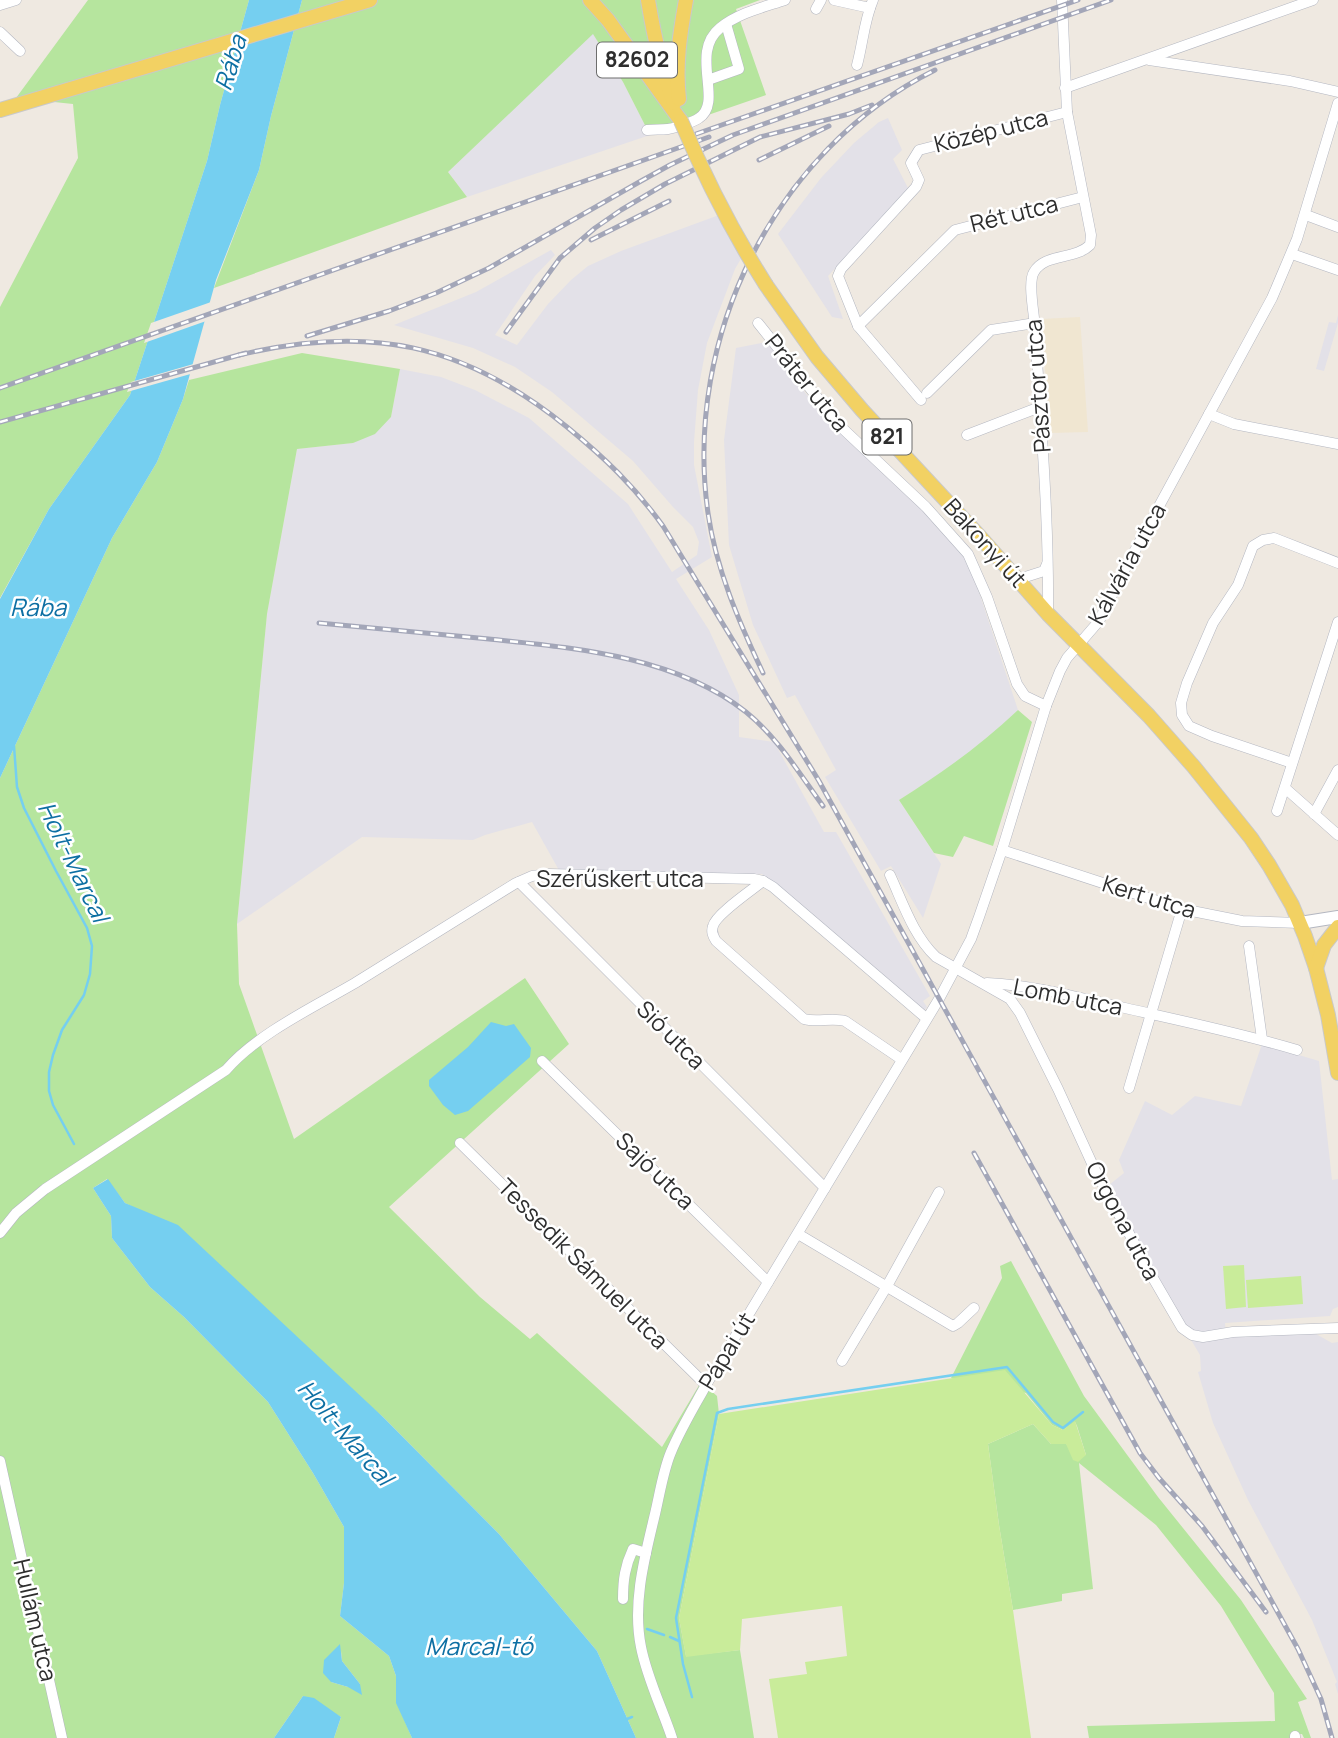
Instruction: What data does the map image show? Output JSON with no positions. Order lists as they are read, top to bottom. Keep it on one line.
{"streets":{"main road":["82602","821","Bakonyi út"],"street":["Közép utca","Rét utca","Práter utca","Pásztor utca","Kálvária utca","Szérűskert utca","Kert utca","Lomb utca","Sió utca","Sajó utca","Orgona utca","Tessedik Sámuel utca","Pápai út","Hullám utca"]},"crossings":[["82602","Bakonyi út"],["Közép utca","Rét utca"],["Rét utca","Pásztor utca"],["Práter utca","Kálvária utca"],["Pásztor utca","Bakonyi út"],["Bakonyi út","Kálvária utca"],["Bakonyi út","Kert utca"],["Kálvária utca","Kert utca"],["Kálvária utca","Lomb utca"],["Kálvária utca","Pápai út"],["Szérűskert utca","Sió utca"],["Lomb utca","Orgona utca"],["Sió utca","Pápai út"],["Sajó utca","Pápai út"],["Tessedik Sámuel utca","Pápai út"]],"water":["Rába","Holt-Marcal","Marcal-tó"]}
